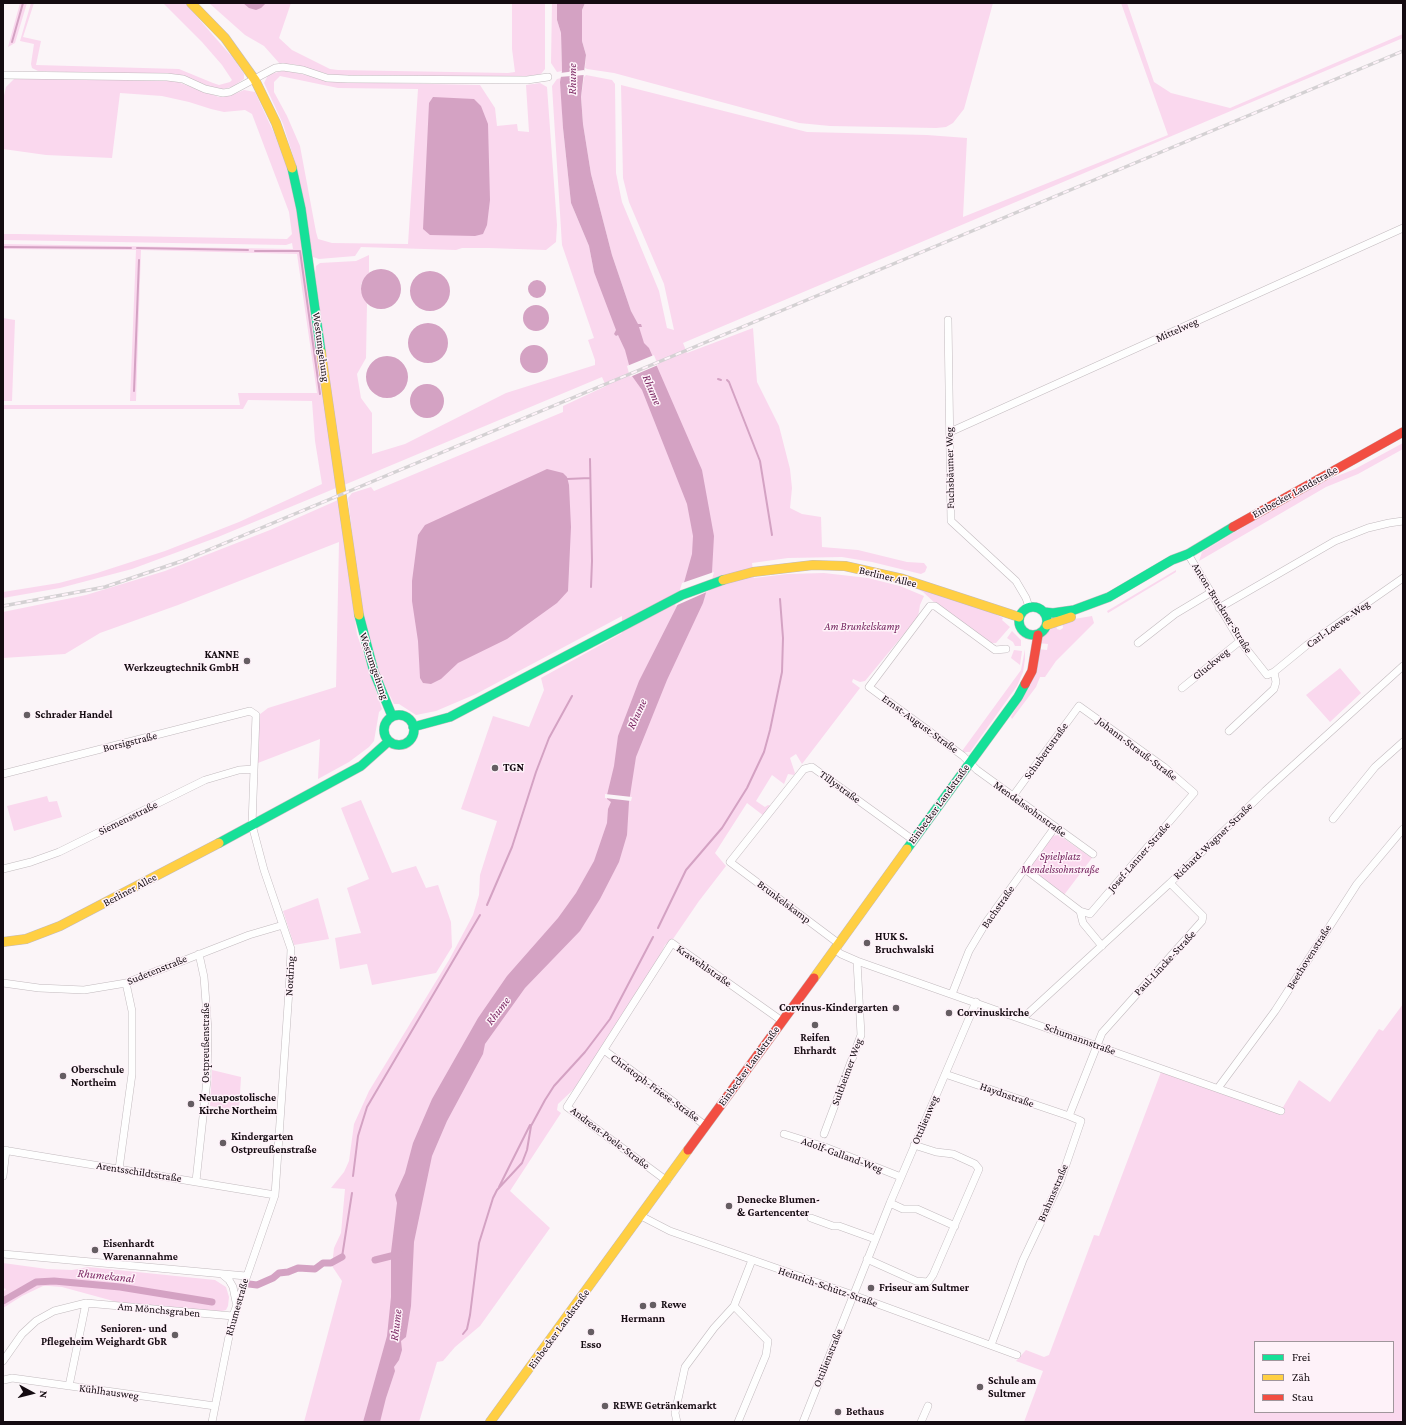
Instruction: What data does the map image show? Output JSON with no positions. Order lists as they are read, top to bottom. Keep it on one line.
{"streets":{"main road":["Westumgehung","Einbecker Landstraße","Berliner Allee"],"street":["Mittelweg","Fuchsbäumer Weg","Anton-Bruckner-Straße","Carl-Loewe-Weg","Gluckweg","Ernst-August-Straße","Borsigstraße","Johann-Strauß-Straße","Schubertstraße","Tillystraße","Mendelssohnstraße","Siemensstraße","Richard-Wagner-Straße","Josef-Lanner-Straße","Brunkelskamp","Bachstraße","Beethovenstraße","Paul-Lincke-Straße","Krawehlstraße","Sudetenstraße","Nordring","Schumannstraße","Ostpreußenstraße","Sultheimer Weg","Christoph-Friese-Straße","Haydnstraße","Ottilienweg","Andreas-Poele-Straße","Adolf-Galland-Weg","Arentsschildtstraße","Brahmsstraße","Heinrich-Schütz-Straße","Rhumestraße","Am Mönchsgraben","Ottilienstraße","Kühlhausweg"]},"crossings":[["Mittelweg","Fuchsbäumer Weg"],["Westumgehung","Berliner Allee"],["Fuchsbäumer Weg","Einbecker Landstraße"],["Fuchsbäumer Weg","Berliner Allee"],["Einbecker Landstraße","Berliner Allee"],["Einbecker Landstraße","Anton-Bruckner-Straße"],["Einbecker Landstraße","Ernst-August-Straße"],["Einbecker Landstraße","Tillystraße"],["Einbecker Landstraße","Mendelssohnstraße"],["Einbecker Landstraße","Brunkelskamp"],["Einbecker Landstraße","Krawehlstraße"],["Einbecker Landstraße","Schumannstraße"],["Einbecker Landstraße","Christoph-Friese-Straße"],["Einbecker Landstraße","Andreas-Poele-Straße"],["Einbecker Landstraße","Heinrich-Schütz-Straße"],["Berliner Allee","Nordring"],["Anton-Bruckner-Straße","Carl-Loewe-Weg"],["Anton-Bruckner-Straße","Gluckweg"],["Ernst-August-Straße","Mendelssohnstraße"],["Borsigstraße","Nordring"],["Johann-Strauß-Straße","Schubertstraße"],["Johann-Strauß-Straße","Josef-Lanner-Straße"],["Schubertstraße","Mendelssohnstraße"],["Tillystraße","Brunkelskamp"],["Mendelssohnstraße","Bachstraße"],["Siemensstraße","Nordring"],["Richard-Wagner-Straße","Paul-Lincke-Straße"],["Richard-Wagner-Straße","Schumannstraße"],["Brunkelskamp","Schumannstraße"],["Bachstraße","Schumannstraße"],["Beethovenstraße","Schumannstraße"],["Paul-Lincke-Straße","Schumannstraße"],["Krawehlstraße","Christoph-Friese-Straße"],["Krawehlstraße","Andreas-Poele-Straße"],["Sudetenstraße","Nordring"],["Sudetenstraße","Ostpreußenstraße"],["Nordring","Arentsschildtstraße"],["Nordring","Rhumestraße"],["Schumannstraße","Sultheimer Weg"],["Schumannstraße","Ottilienweg"],["Ostpreußenstraße","Arentsschildtstraße"],["Christoph-Friese-Straße","Andreas-Poele-Straße"],["Haydnstraße","Ottilienweg"],["Haydnstraße","Brahmsstraße"],["Ottilienweg","Adolf-Galland-Weg"],["Ottilienweg","Heinrich-Schütz-Straße"],["Ottilienweg","Ottilienstraße"],["Arentsschildtstraße","Rhumestraße"],["Brahmsstraße","Heinrich-Schütz-Straße"],["Heinrich-Schütz-Straße","Ottilienstraße"],["Rhumestraße","Am Mönchsgraben"],["Rhumestraße","Kühlhausweg"]],"water":["Rhume","Rhumekanal"],"parks":["Am Brunkelskamp","Spielplatz Mendelssohnstraße"],"places":["KANNE Werkzeugtechnik GmbH","Schrader Handel","TGN","HUK S. Bruchwalski","Corvinus-Kindergarten","Corvinuskirche","Reifen Ehrhardt","Oberschule Northeim","Neuapostolische Kirche Northeim","Kindergarten Ostpreußenstraße","Denecke Blumen- & Gartencenter","Eisenhardt Warenannahme","Friseur am Sultmer","Rewe","Hermann","Esso","Senioren- und Pflegeheim Weighardt GbR","Schule am Sultmer","REWE Getränkemarkt","Bethaus"],"legend":["Frei","Zäh","Stau"],"north":"right"}
